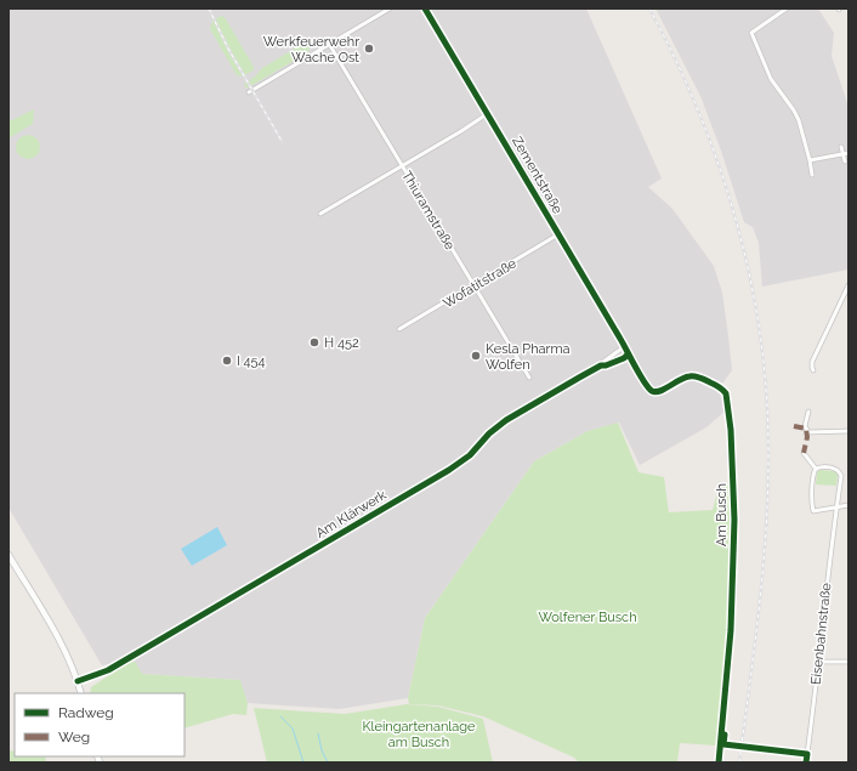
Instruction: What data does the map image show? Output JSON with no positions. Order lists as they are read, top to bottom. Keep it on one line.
{"streets":{"street":["Zementstraße","Thiuramstraße","Wofatitstraße","Am Klärwerk","Am Busch","Eisenbahnstraße"]},"crossings":[["Zementstraße","Wofatitstraße"],["Zementstraße","Am Klärwerk"],["Zementstraße","Am Busch"],["Thiuramstraße","Wofatitstraße"],["Am Klärwerk","Am Busch"]],"parks":["Wolfener Busch","Kleingartenanlage am Busch"],"places":["Werkfeuerwehr Wache Ost","H 452","Kesla Pharma Wolfen","I 454"],"legend":["Radweg","Weg"]}
